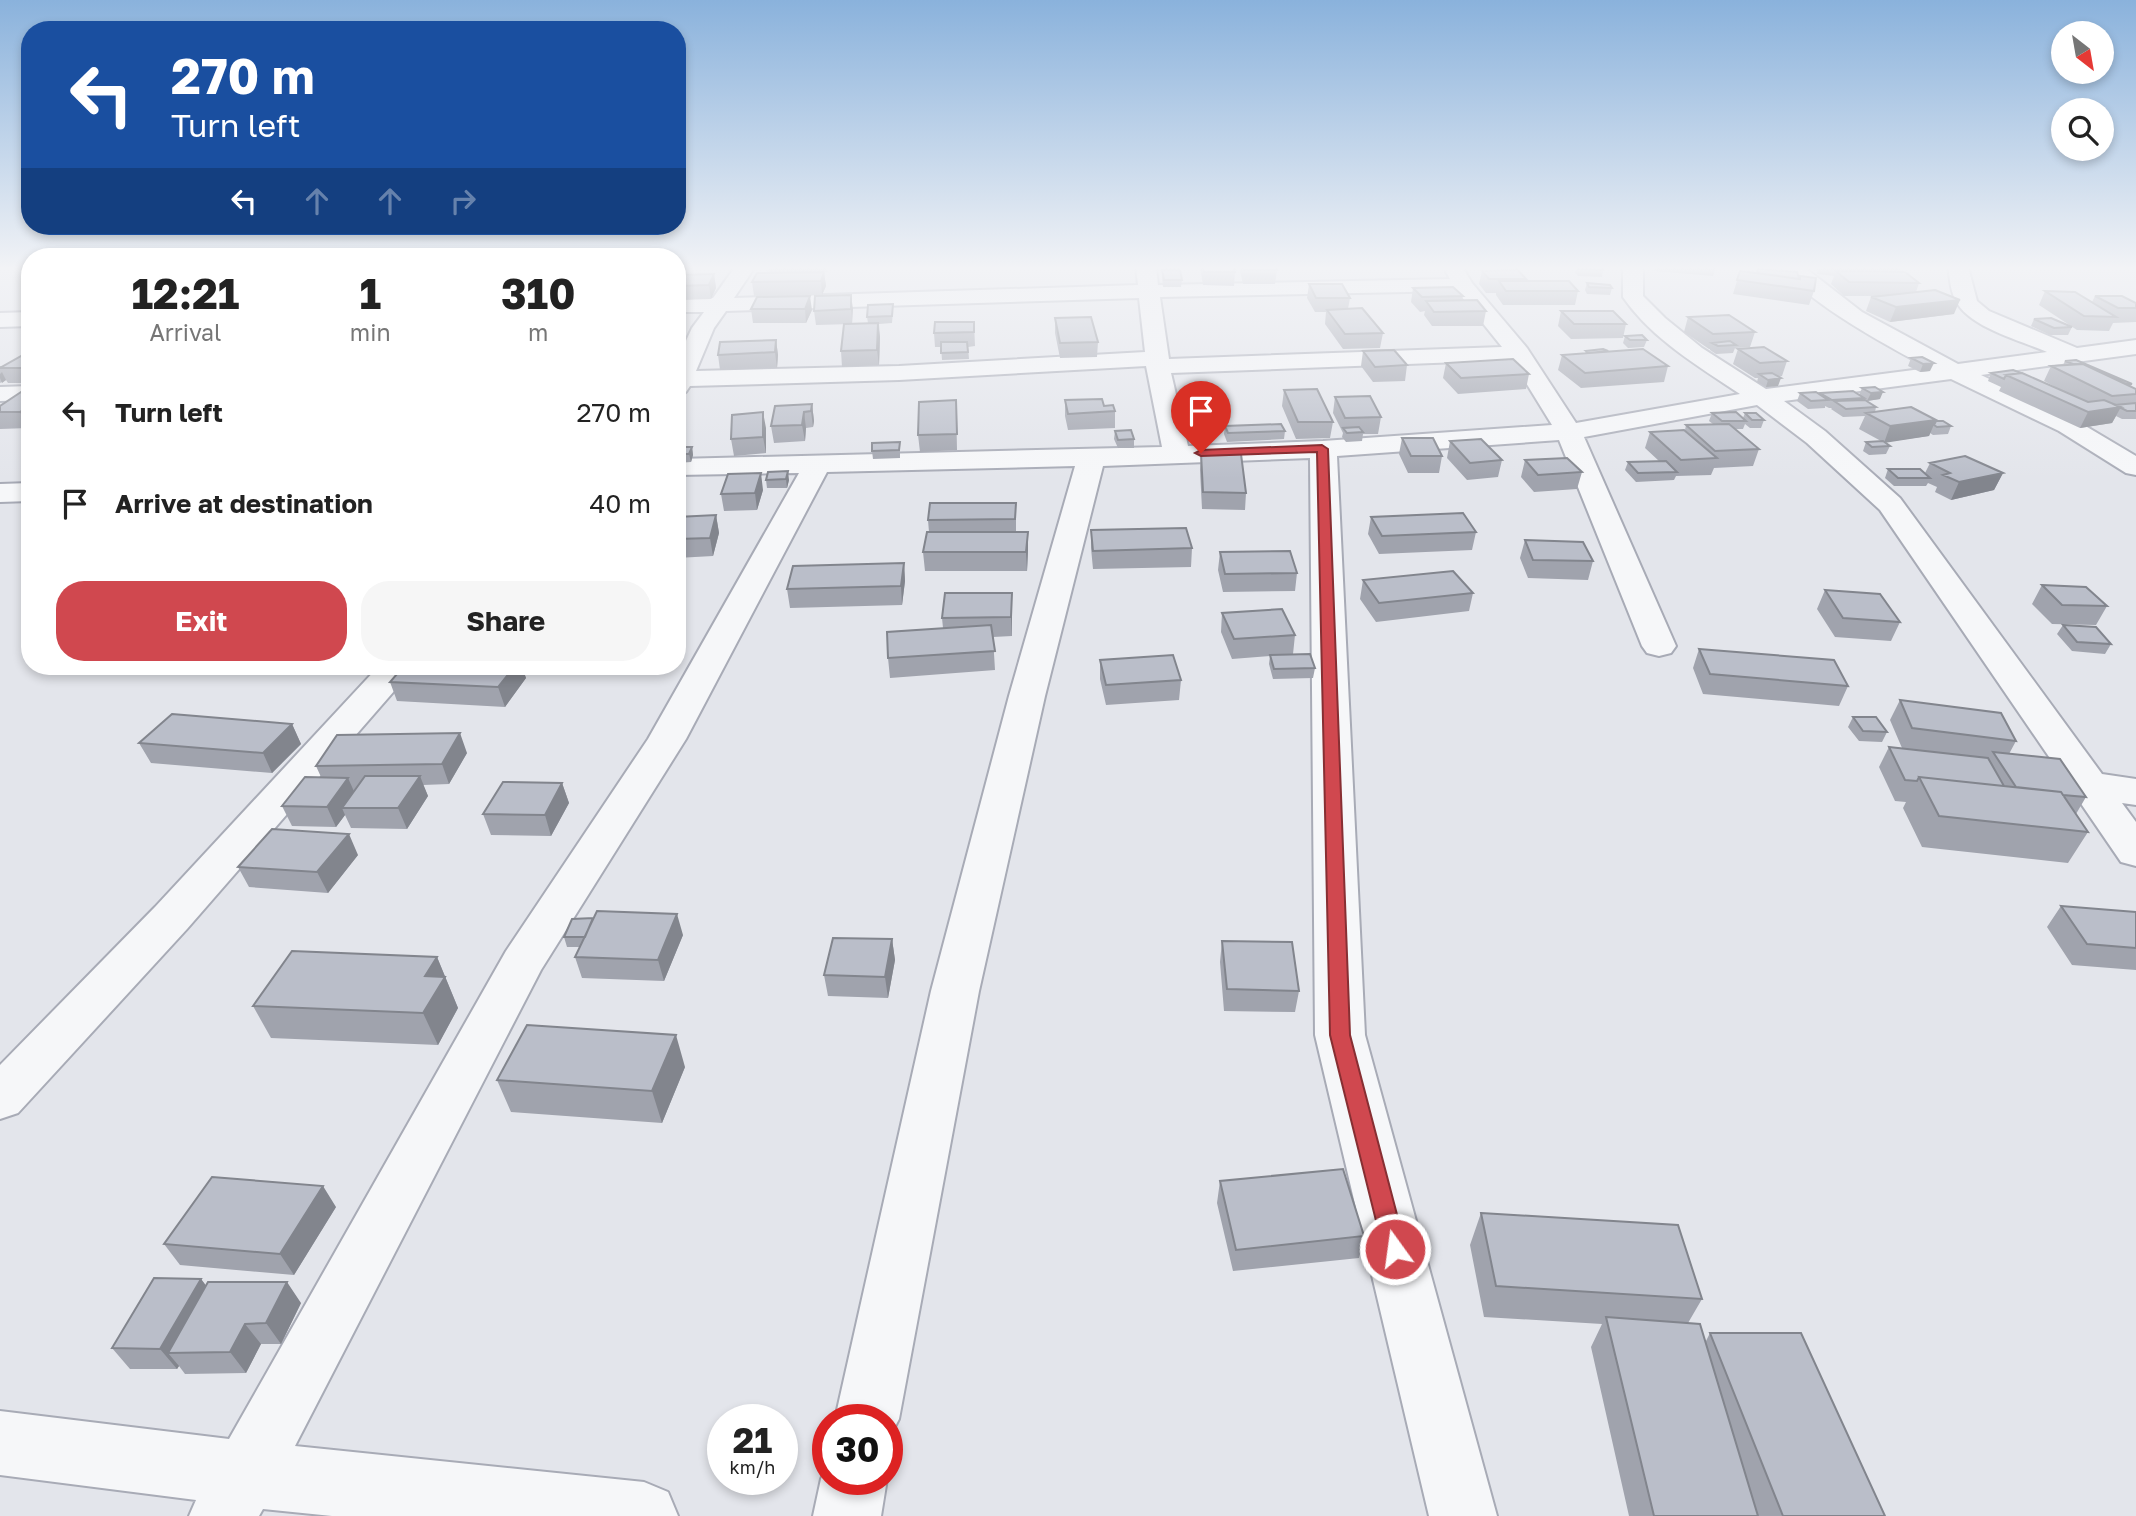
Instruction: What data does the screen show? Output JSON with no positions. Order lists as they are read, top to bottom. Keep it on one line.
{"north":"bottom right","page":{"turn":["270 m","Turn left"],"eta":["12:21","Arrival","1","min","310","m"],"list":[{"name":"Turn left","value":"270 m"},{"name":"Arrive at destination","value":"40 m"}],"buttons":["Exit","Share"],"speed":"21 km/h","limit":"30"}}
